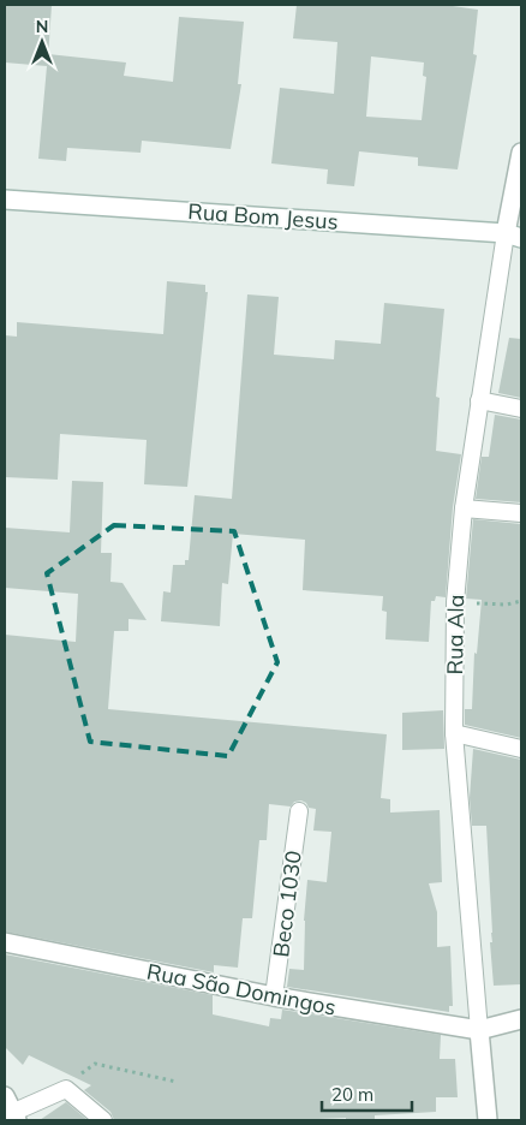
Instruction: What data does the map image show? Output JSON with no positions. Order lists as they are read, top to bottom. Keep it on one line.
{"streets":{"street":["Rua Bom Jesus","Rua Ala","Rua São Domingos"],"lane":["Beco 1030"]},"crossings":[["Rua Bom Jesus","Rua Ala"],["Rua Ala","Rua São Domingos"],["Beco 1030","Rua São Domingos"]],"scale_bar":"20 m","north":"top"}
